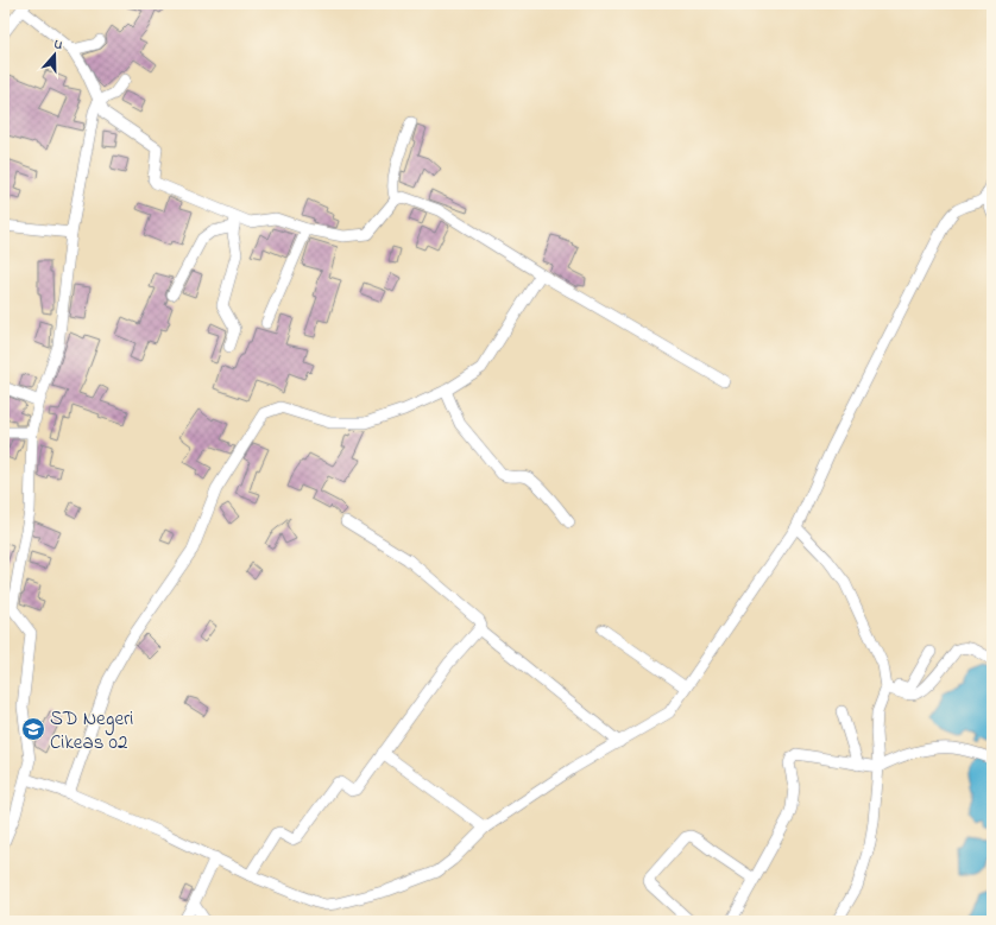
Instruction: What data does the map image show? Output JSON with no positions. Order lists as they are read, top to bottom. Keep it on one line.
{"places":{"school or university":["SD Negeri Cikeas 02"]},"north":"top"}
